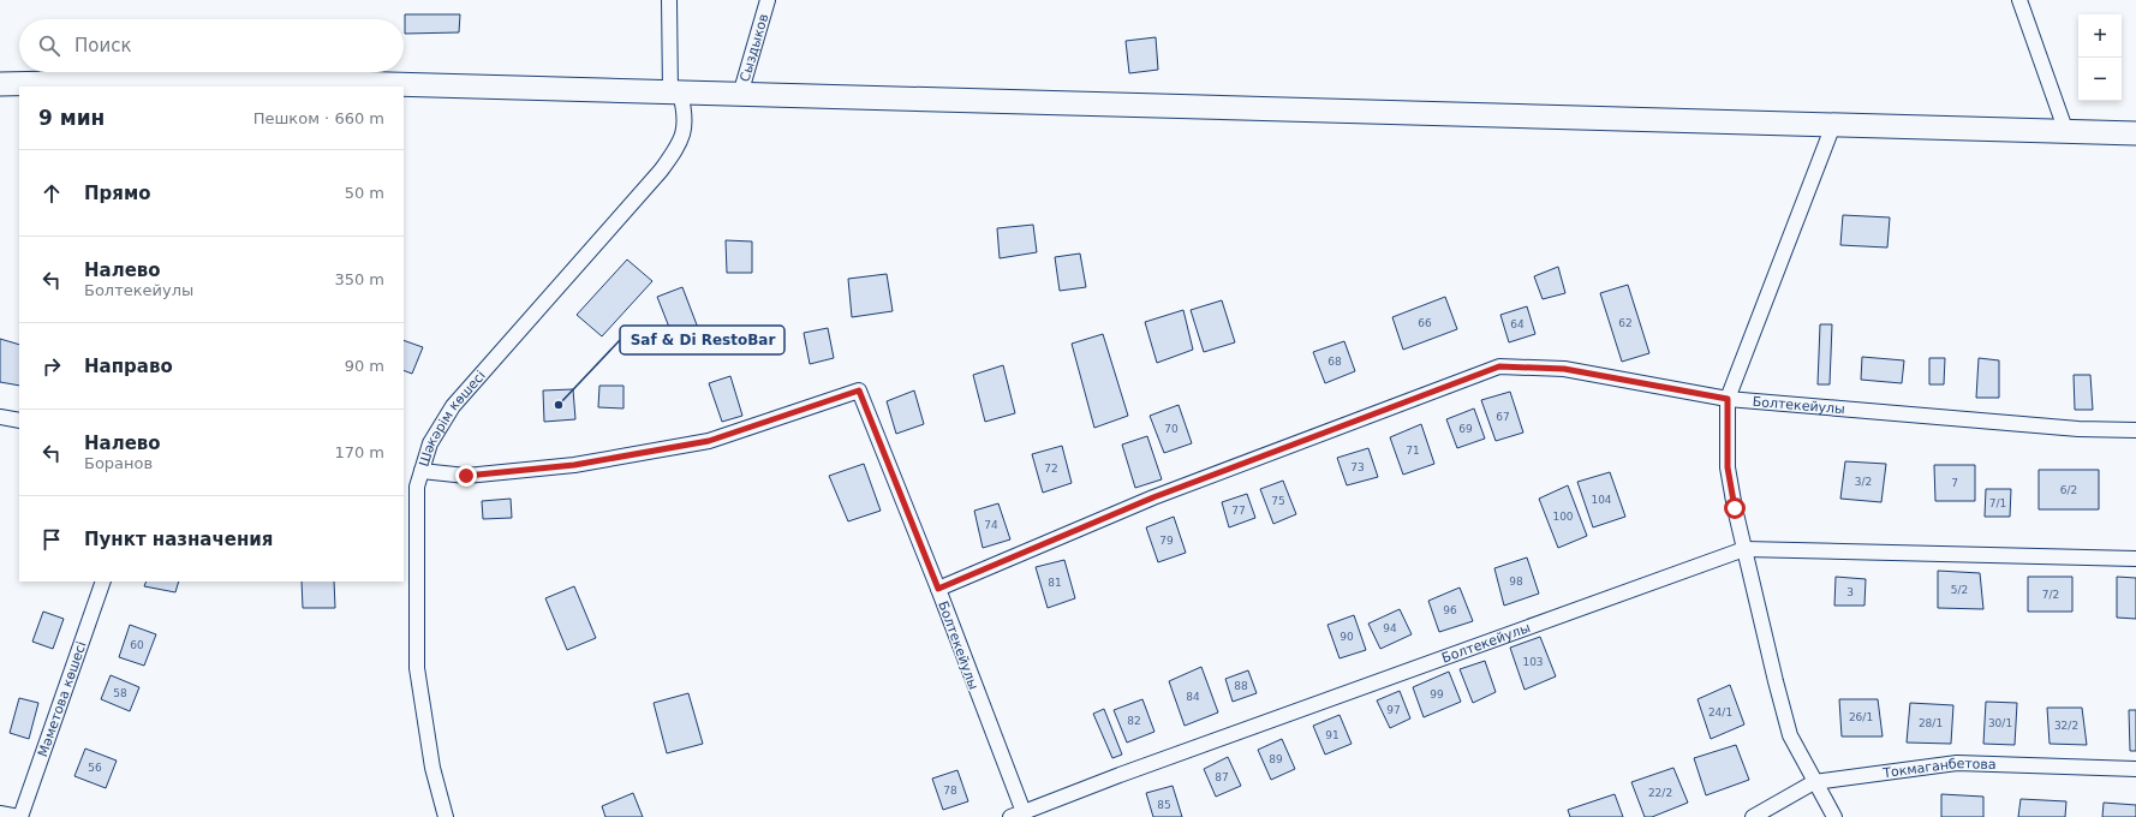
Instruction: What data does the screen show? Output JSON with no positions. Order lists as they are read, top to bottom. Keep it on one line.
{"streets":{"street":["Сыздыков","Болтекейулы","Шәкәрім көшесі","Мәметова көшесі","Токмаганбетова"]},"places":["Saf & Di RestoBar"],"house_numbers":["66","62","64","68","67","70","69","71","73","72","3/2","7","6/2","104","75","7/1","77","100","74","79","98","81","5/2","3","7/2","96","94","90","60","103","88","58","99","84","97","24/1","26/1","82","28/1","30/1","32/2","91","89","56","87","78","22/2","85"],"page":{"map_buttons":["+","−"],"search":"Поиск","heading":["9 мин","Пешком · 660 m"],"list":[["Прямо","50 m"],["Налево","Болтекейулы","350 m"],["Направо","90 m"],["Налево","Боранов","170 m"],"Пункт назначения"]}}
